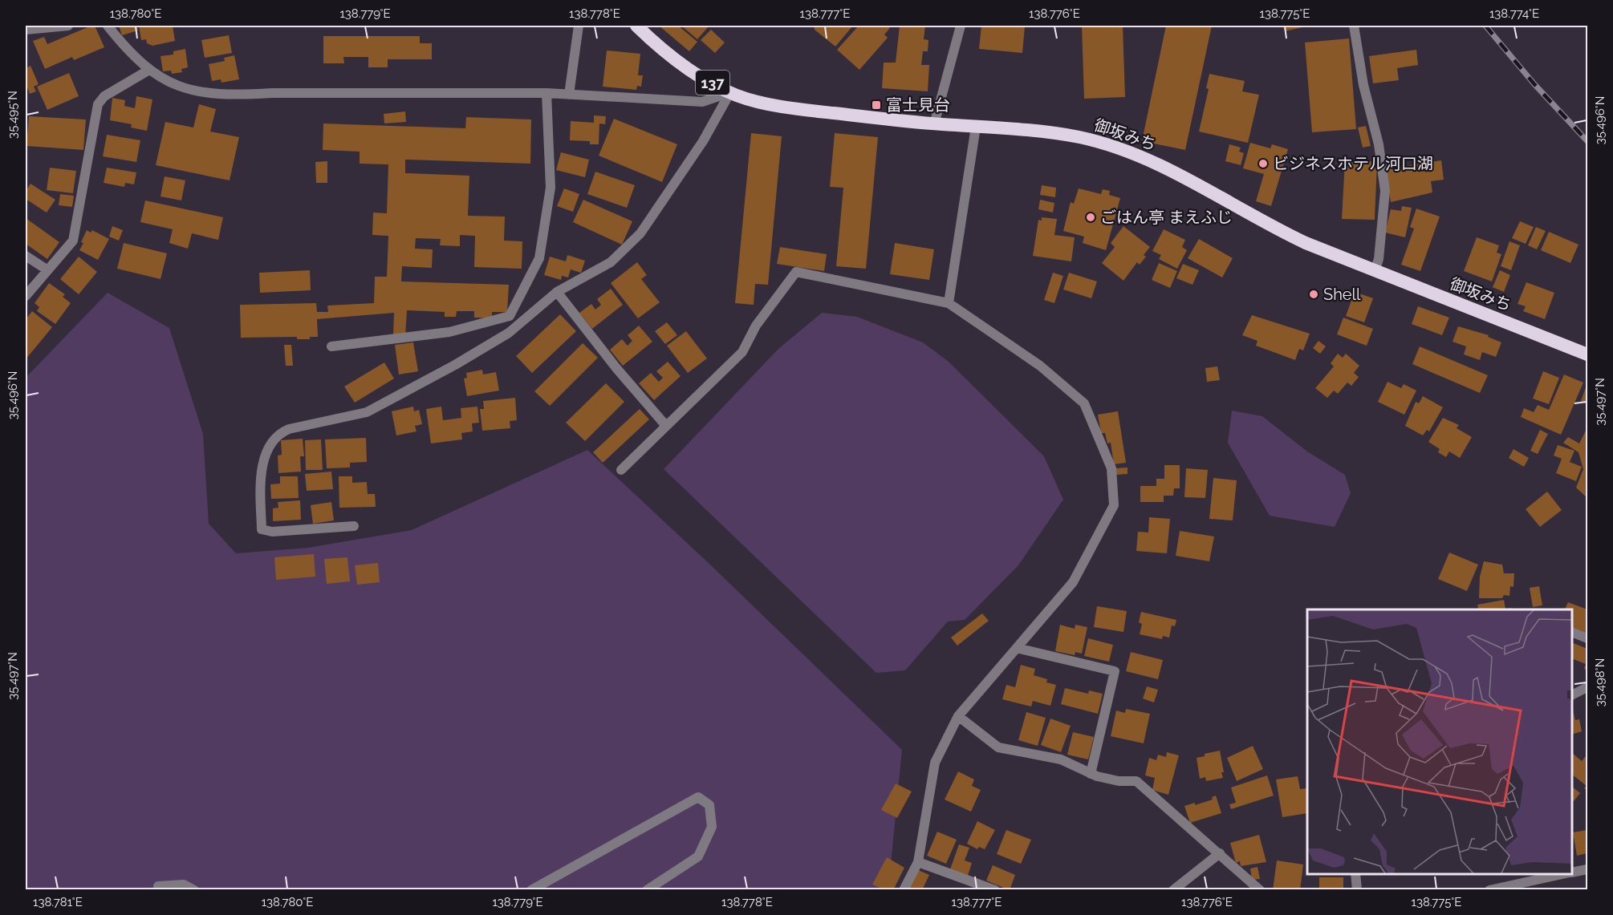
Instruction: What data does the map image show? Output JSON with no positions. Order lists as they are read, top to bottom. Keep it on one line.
{"streets":{"highway":["137","御坂みち"]},"places":{"transit":["富士見台"],"other":["ビジネスホテル河口湖","ごはん亭 まえふじ","Shell"]},"coordinates":["138.780°E","138.779°E","138.778°E","138.777°E","138.776°E","138.775°E","138.774°E","35.495°N","35.496°N","35.497°N","35.498°N","138.781°E"]}
